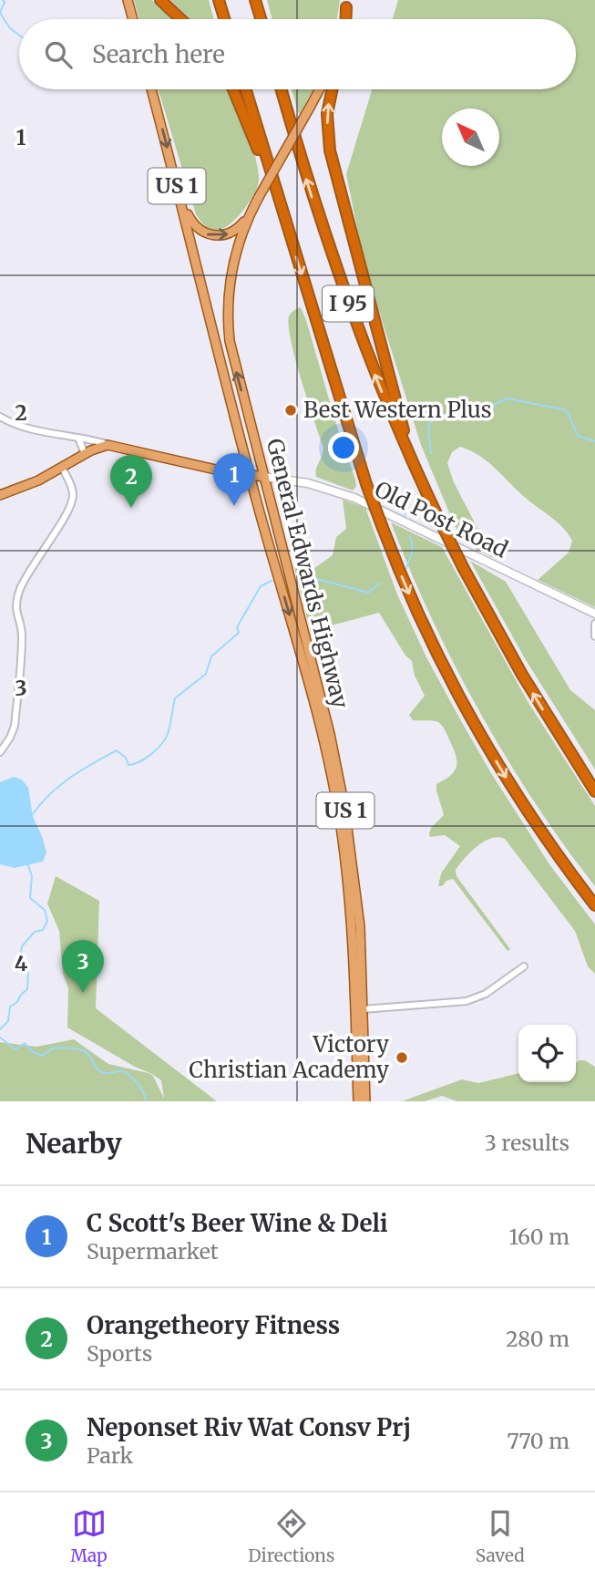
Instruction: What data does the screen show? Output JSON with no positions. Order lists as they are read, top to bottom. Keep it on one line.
{"streets":{"highway":["I 95"],"main road":["US 1","Old Post Road","General Edwards Highway"]},"crossings":[["Old Post Road","General Edwards Highway"]],"places":["Best Western Plus","Victory Christian Academy"],"north":"top left","page":{"search":"Search here","pins":["1","2","3"],"heading":["Nearby","3 results"],"list":[{"mark":"1","name":"C Scott's Beer Wine & Deli","note":"Supermarket","value":"160 m"},{"mark":"2","name":"Orangetheory Fitness","note":"Sports","value":"280 m"},{"mark":"3","name":"Neponset Riv Wat Consv Prj","note":"Park","value":"770 m"}],"nav":["Map","Directions","Saved"]},"grid":{"rows":["1","2","3","4"]}}
